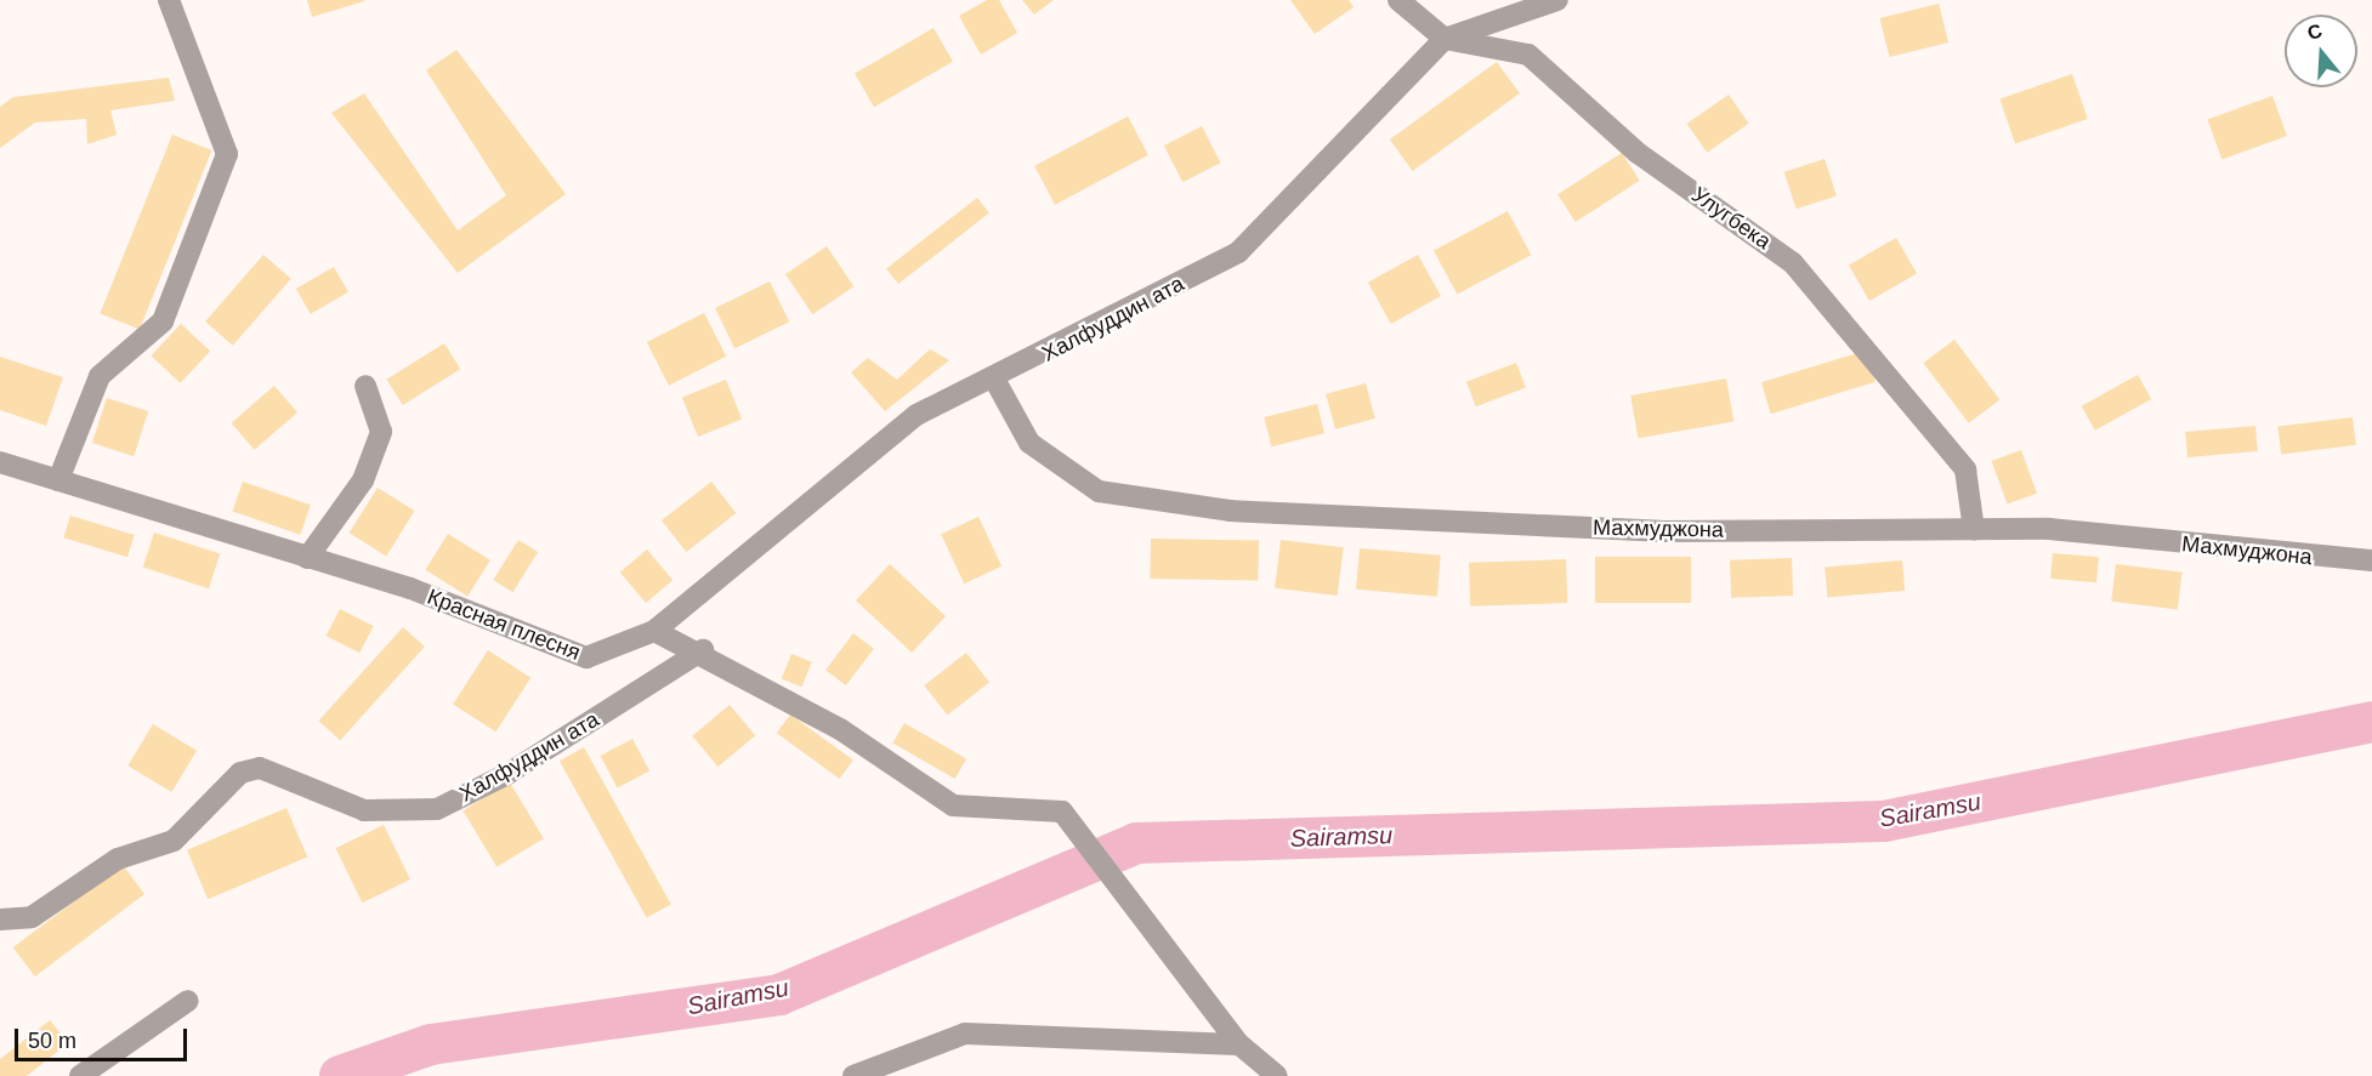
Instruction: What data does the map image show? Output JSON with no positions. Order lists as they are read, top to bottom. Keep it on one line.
{"streets":{"street":["Улугбека","Халфуддин ата","Махмуджона","Красная плесня"]},"crossings":[["Улугбека","Халфуддин ата"],["Улугбека","Махмуджона"],["Халфуддин ата","Махмуджона"],["Халфуддин ата","Красная плесня"]],"water":["Sairamsu"],"scale_bar":"50 m","north":"top"}
